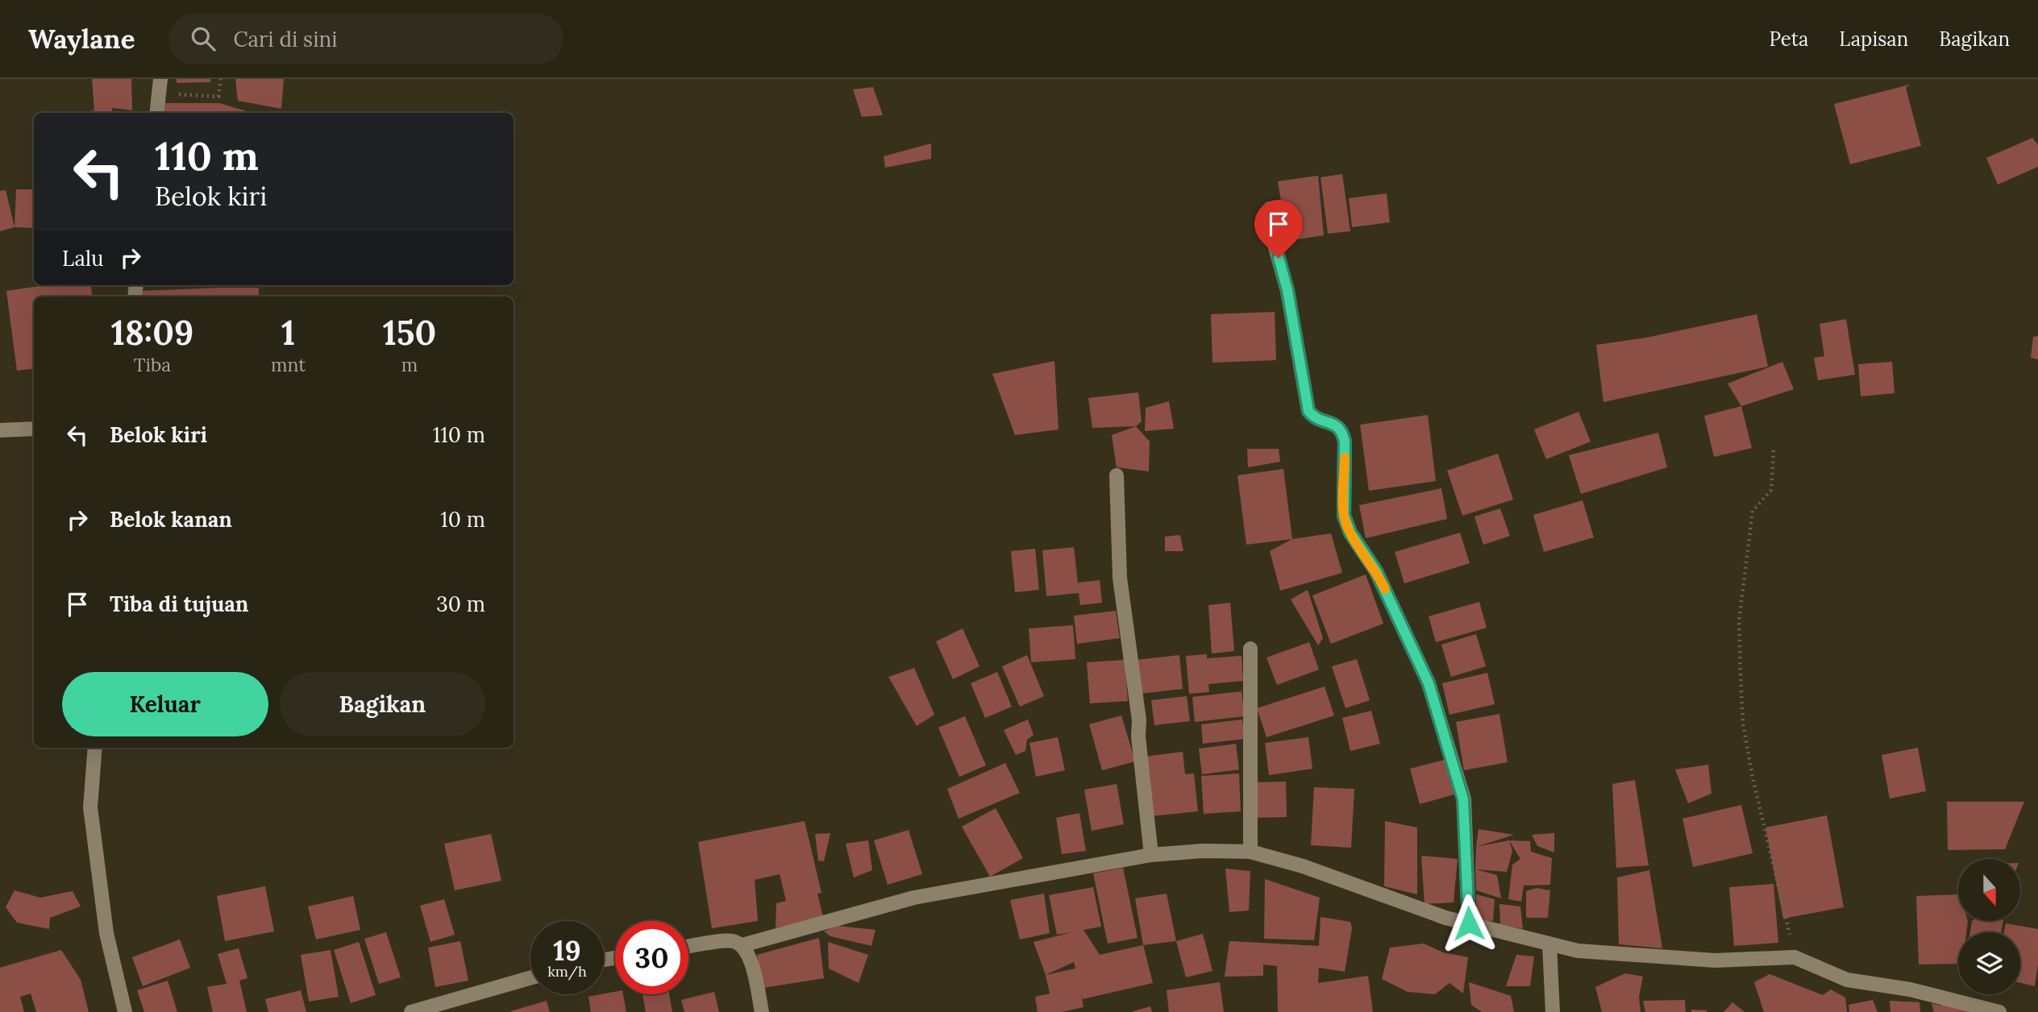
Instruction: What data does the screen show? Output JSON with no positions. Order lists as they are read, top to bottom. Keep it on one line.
{"north":"bottom","page":{"header":"Waylane","search":"Cari di sini","nav":["Peta","Lapisan","Bagikan"],"turn":["110 m","Belok kiri"],"then":"Lalu","eta":["18:09","Tiba","1","mnt","150","m"],"list":[{"name":"Belok kiri","value":"110 m"},{"name":"Belok kanan","value":"10 m"},{"name":"Tiba di tujuan","value":"30 m"}],"buttons":["Keluar","Bagikan"],"speed":"19 km/h","limit":"30"}}
